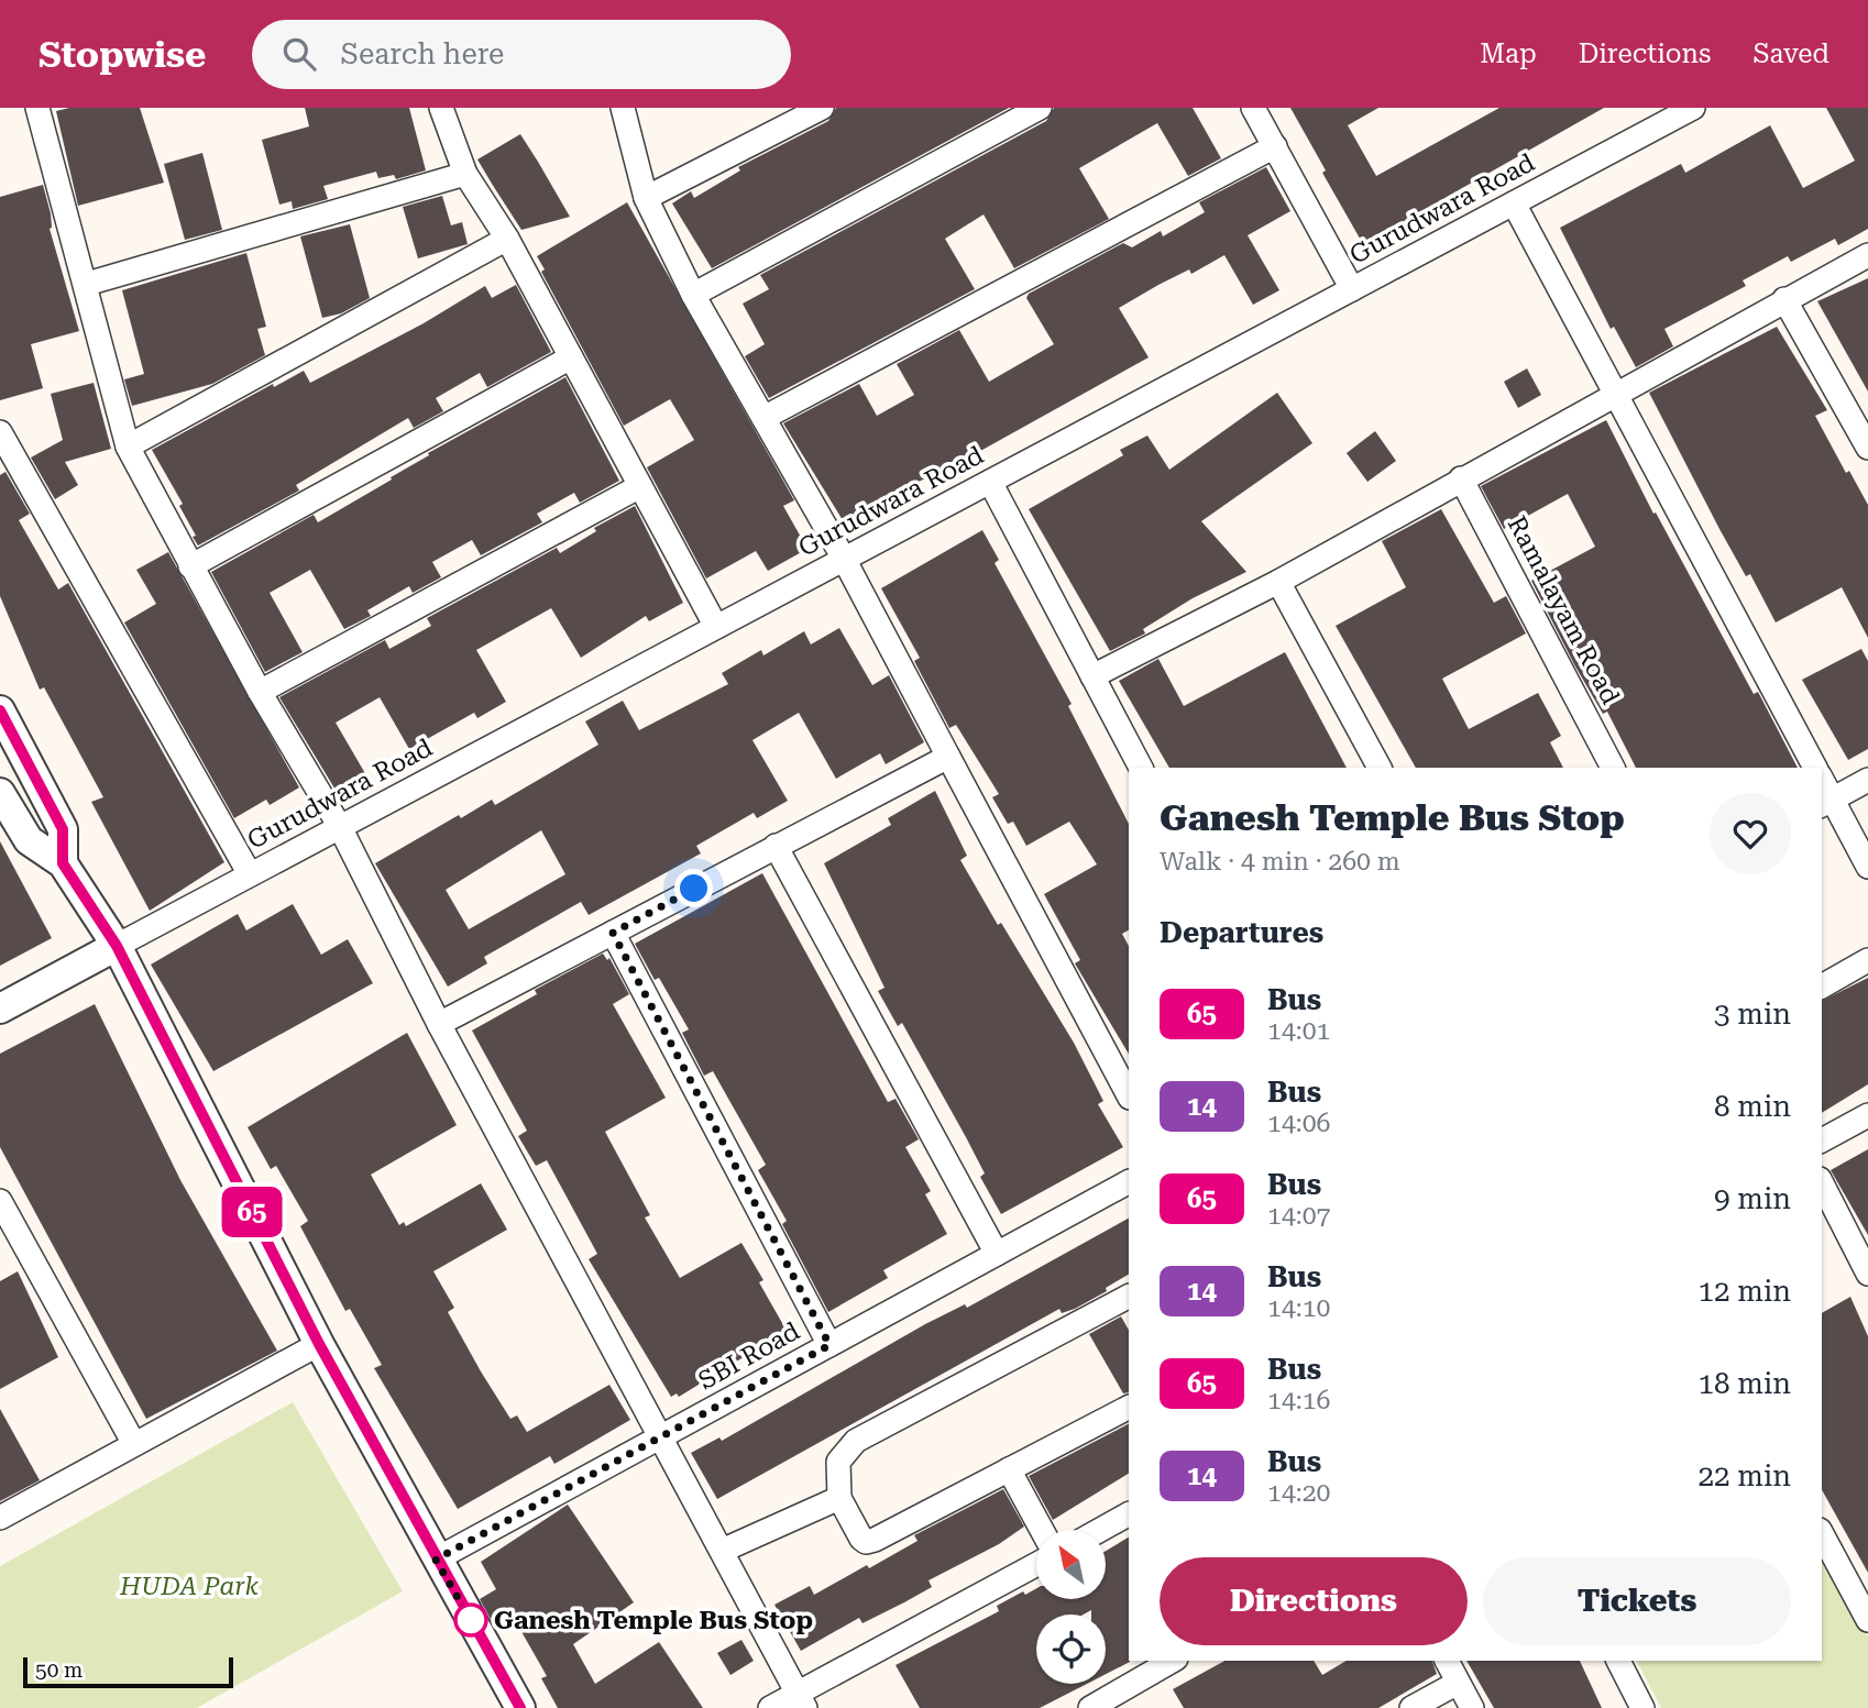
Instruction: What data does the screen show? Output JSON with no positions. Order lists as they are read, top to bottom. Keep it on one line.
{"streets":{"street":["Gurudwara Road","Ramalayam Road","SBI Road"]},"parks":["HUDA Park"],"places":["Ganesh Temple Bus Stop"],"lines":["bus line 65"],"scale_bar":"50 m","north":"top left","page":{"header":"Stopwise","search":"Search here","nav":["Map","Directions","Saved"],"on_map":"65","heading":[["Ganesh Temple Bus Stop","Walk · 4 min · 260 m"],"Departures"],"list":[{"mark":"65","name":"Bus","note":"14:01","value":"3 min"},{"mark":"14","name":"Bus","note":"14:06","value":"8 min"},{"mark":"65","name":"Bus","note":"14:07","value":"9 min"},{"mark":"14","name":"Bus","note":"14:10","value":"12 min"},{"mark":"65","name":"Bus","note":"14:16","value":"18 min"},{"mark":"14","name":"Bus","note":"14:20","value":"22 min"}],"buttons":["Directions","Tickets"],"scale":"50 m"}}
